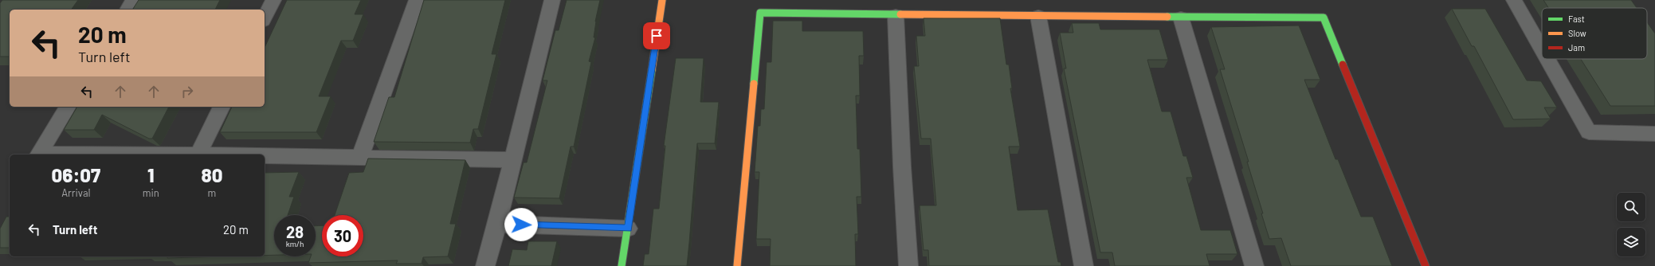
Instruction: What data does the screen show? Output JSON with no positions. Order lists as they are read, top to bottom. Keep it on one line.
{"legend":["Fast","Slow","Jam"],"page":{"turn":["20 m","Turn left"],"eta":["06:07","Arrival","1","min","80","m"],"list":[{"name":"Turn left","value":"20 m"}],"speed":"28 km/h","limit":"30"}}
